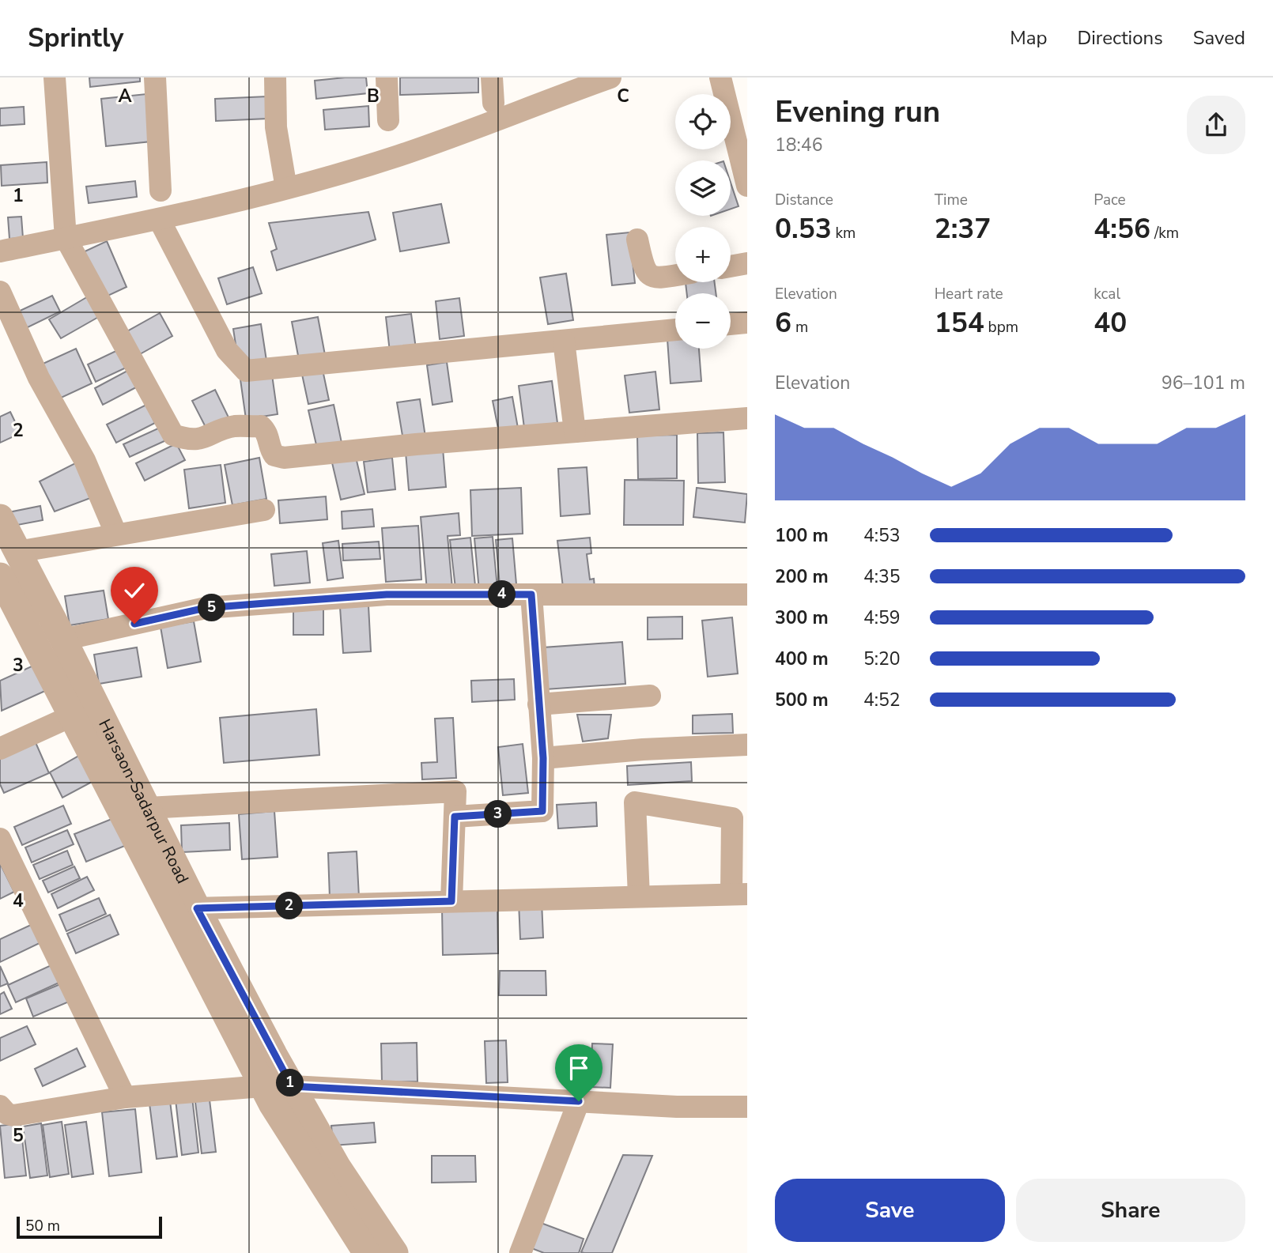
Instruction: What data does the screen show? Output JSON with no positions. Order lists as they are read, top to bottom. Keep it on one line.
{"streets":{"street":["Harsaon-Sadarpur Road"]},"scale_bar":"50 m","page":{"header":"Sprintly","nav":["Map","Directions","Saved"],"heading":["Evening run","18:46"],"map_buttons":["+","−"],"stats":[["Distance","0.53 km"],["Time","2:37"],["Pace","4:56 /km"],["Elevation","6 m"],["Heart rate","154 bpm"],["kcal","40"]],"chart":["Elevation","96–101 m"],"list":[{"name":"100 m","note":"4:53"},{"name":"200 m","note":"4:35"},{"name":"300 m","note":"4:59"},{"name":"400 m","note":"5:20"},{"name":"500 m","note":"4:52"}],"pins":["4","5","3","2","1"],"buttons":["Save","Share"],"scale":"50 m"},"grid":{"columns":["A","B","C"],"rows":["1","2","3","4","5"]}}
